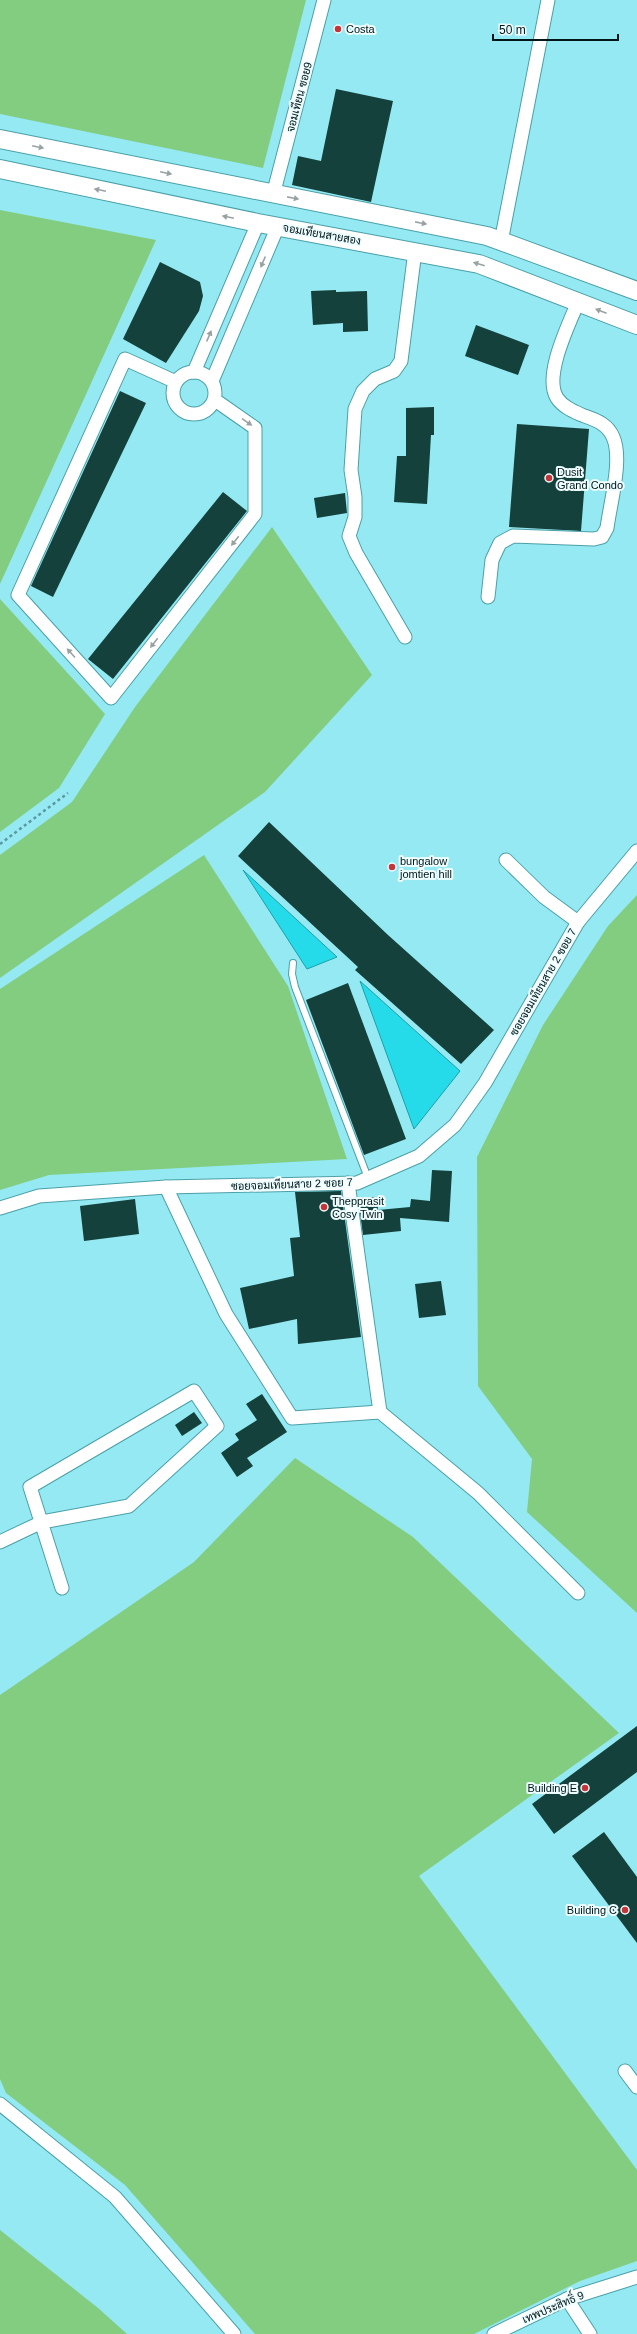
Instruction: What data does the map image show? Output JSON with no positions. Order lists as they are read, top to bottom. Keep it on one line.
{"streets":{"main road":["จอมเทียนสายสอง"],"street":["จอมเทียน ซอย9","ซอยจอมเทียนสาย 2 ซอย 7","เทพประสิทธิ์ 9"]},"places":["Costa","Dusit Grand Condo","bungalow jomtien hill","Thepprasit Cosy Twin","Building E","Building C"],"scale_bar":"50 m"}
